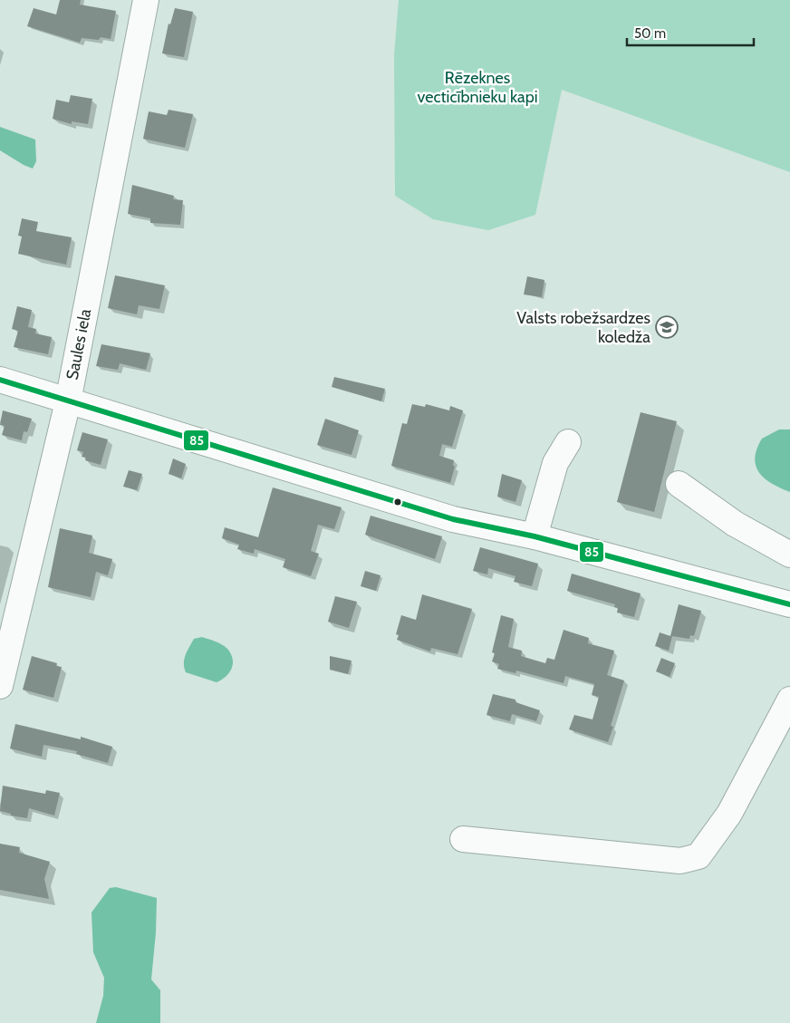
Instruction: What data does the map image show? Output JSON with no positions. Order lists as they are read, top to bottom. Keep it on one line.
{"streets":{"street":["Saules iela"]},"parks":["Rēzeknes vecticībnieku kapi"],"places":{"school or university":["Valsts robežsardzes koledža"]},"lines":["transit line 85"],"scale_bar":"50 m"}
